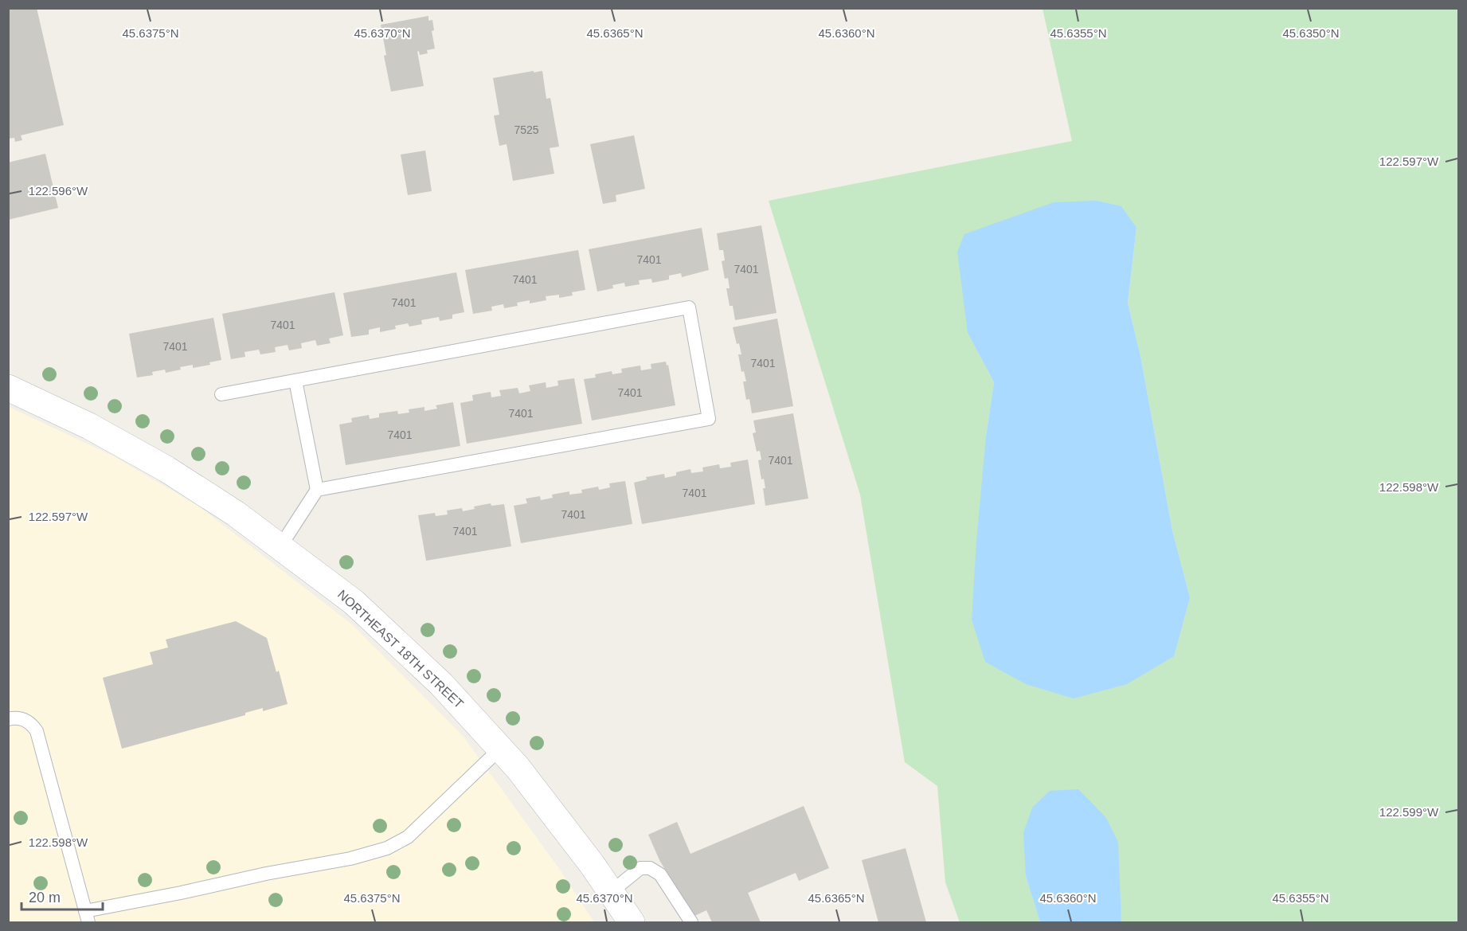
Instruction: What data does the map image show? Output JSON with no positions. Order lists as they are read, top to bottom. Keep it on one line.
{"streets":{"street":["NORTHEAST 18TH STREET"]},"house_numbers":["7525","7401","7401","7401","7401","7401","7401","7401","7401","7401","7401","7401","7401","7401","7401"],"scale_bar":"20 m","coordinates":["45.6375°N","45.6370°N","45.6365°N","45.6360°N","45.6355°N","45.6350°N","122.597°W","122.596°W","122.598°W","122.599°W"]}
